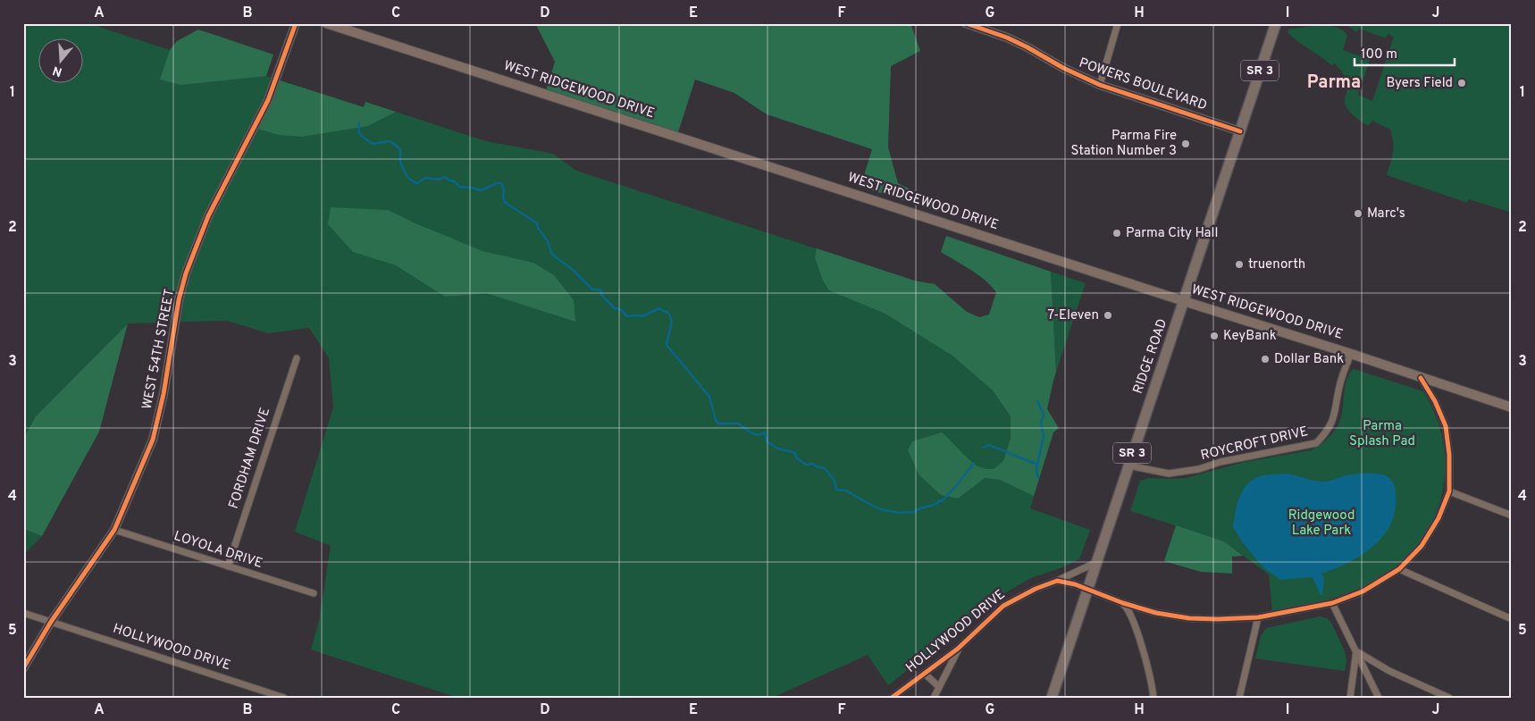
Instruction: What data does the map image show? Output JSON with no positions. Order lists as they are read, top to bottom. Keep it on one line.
{"streets":{"main road":["SR 3","WEST RIDGEWOOD DRIVE","RIDGE ROAD"],"street":["POWERS BOULEVARD","WEST 54TH STREET","ROYCROFT DRIVE","FORDHAM DRIVE","LOYOLA DRIVE","HOLLYWOOD DRIVE"]},"crossings":[["POWERS BOULEVARD","RIDGE ROAD"],["WEST RIDGEWOOD DRIVE","RIDGE ROAD"],["WEST RIDGEWOOD DRIVE","ROYCROFT DRIVE"],["WEST 54TH STREET","LOYOLA DRIVE"],["WEST 54TH STREET","HOLLYWOOD DRIVE"],["RIDGE ROAD","ROYCROFT DRIVE"],["RIDGE ROAD","HOLLYWOOD DRIVE"],["FORDHAM DRIVE","LOYOLA DRIVE"]],"districts":["Parma"],"parks":["Parma Splash Pad","Ridgewood Lake Park"],"places":["Byers Field","Parma Fire Station Number 3","Marc's","Parma City Hall","truenorth","7-Eleven","KeyBank","Dollar Bank"],"scale_bar":"100 m","north":"bottom","grid":{"columns":["A","B","C","D","E","F","G","H","I","J"],"rows":["1","2","3","4","5"]}}
